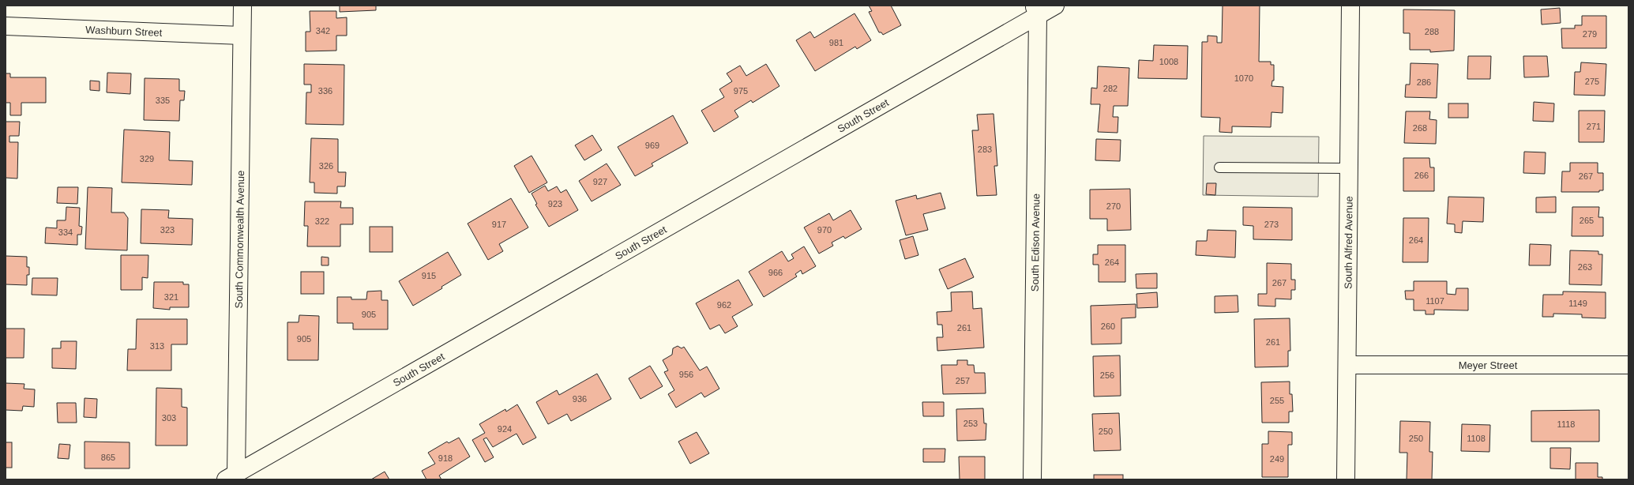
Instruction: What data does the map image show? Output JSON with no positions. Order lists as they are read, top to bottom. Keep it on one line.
{"streets":{"street":["Washburn Street","South Street","South Commonwealth Avenue","South Edison Avenue","South Alfred Avenue","Meyer Street"]},"crossings":[["Washburn Street","South Commonwealth Avenue"],["South Street","South Commonwealth Avenue"],["South Street","South Edison Avenue"],["South Alfred Avenue","Meyer Street"]],"house_numbers":["342","288","279","981","1008","1070","275","286","282","336","975","335","271","268","969","283","329","326","266","267","927","923","270","265","322","917","273","323","970","334","264","264","263","966","915","267","321","1107","1149","962","905","260","261","905","261","313","956","256","257","936","255","303","253","1118","924","250","250","1108","865","918","249"]}
